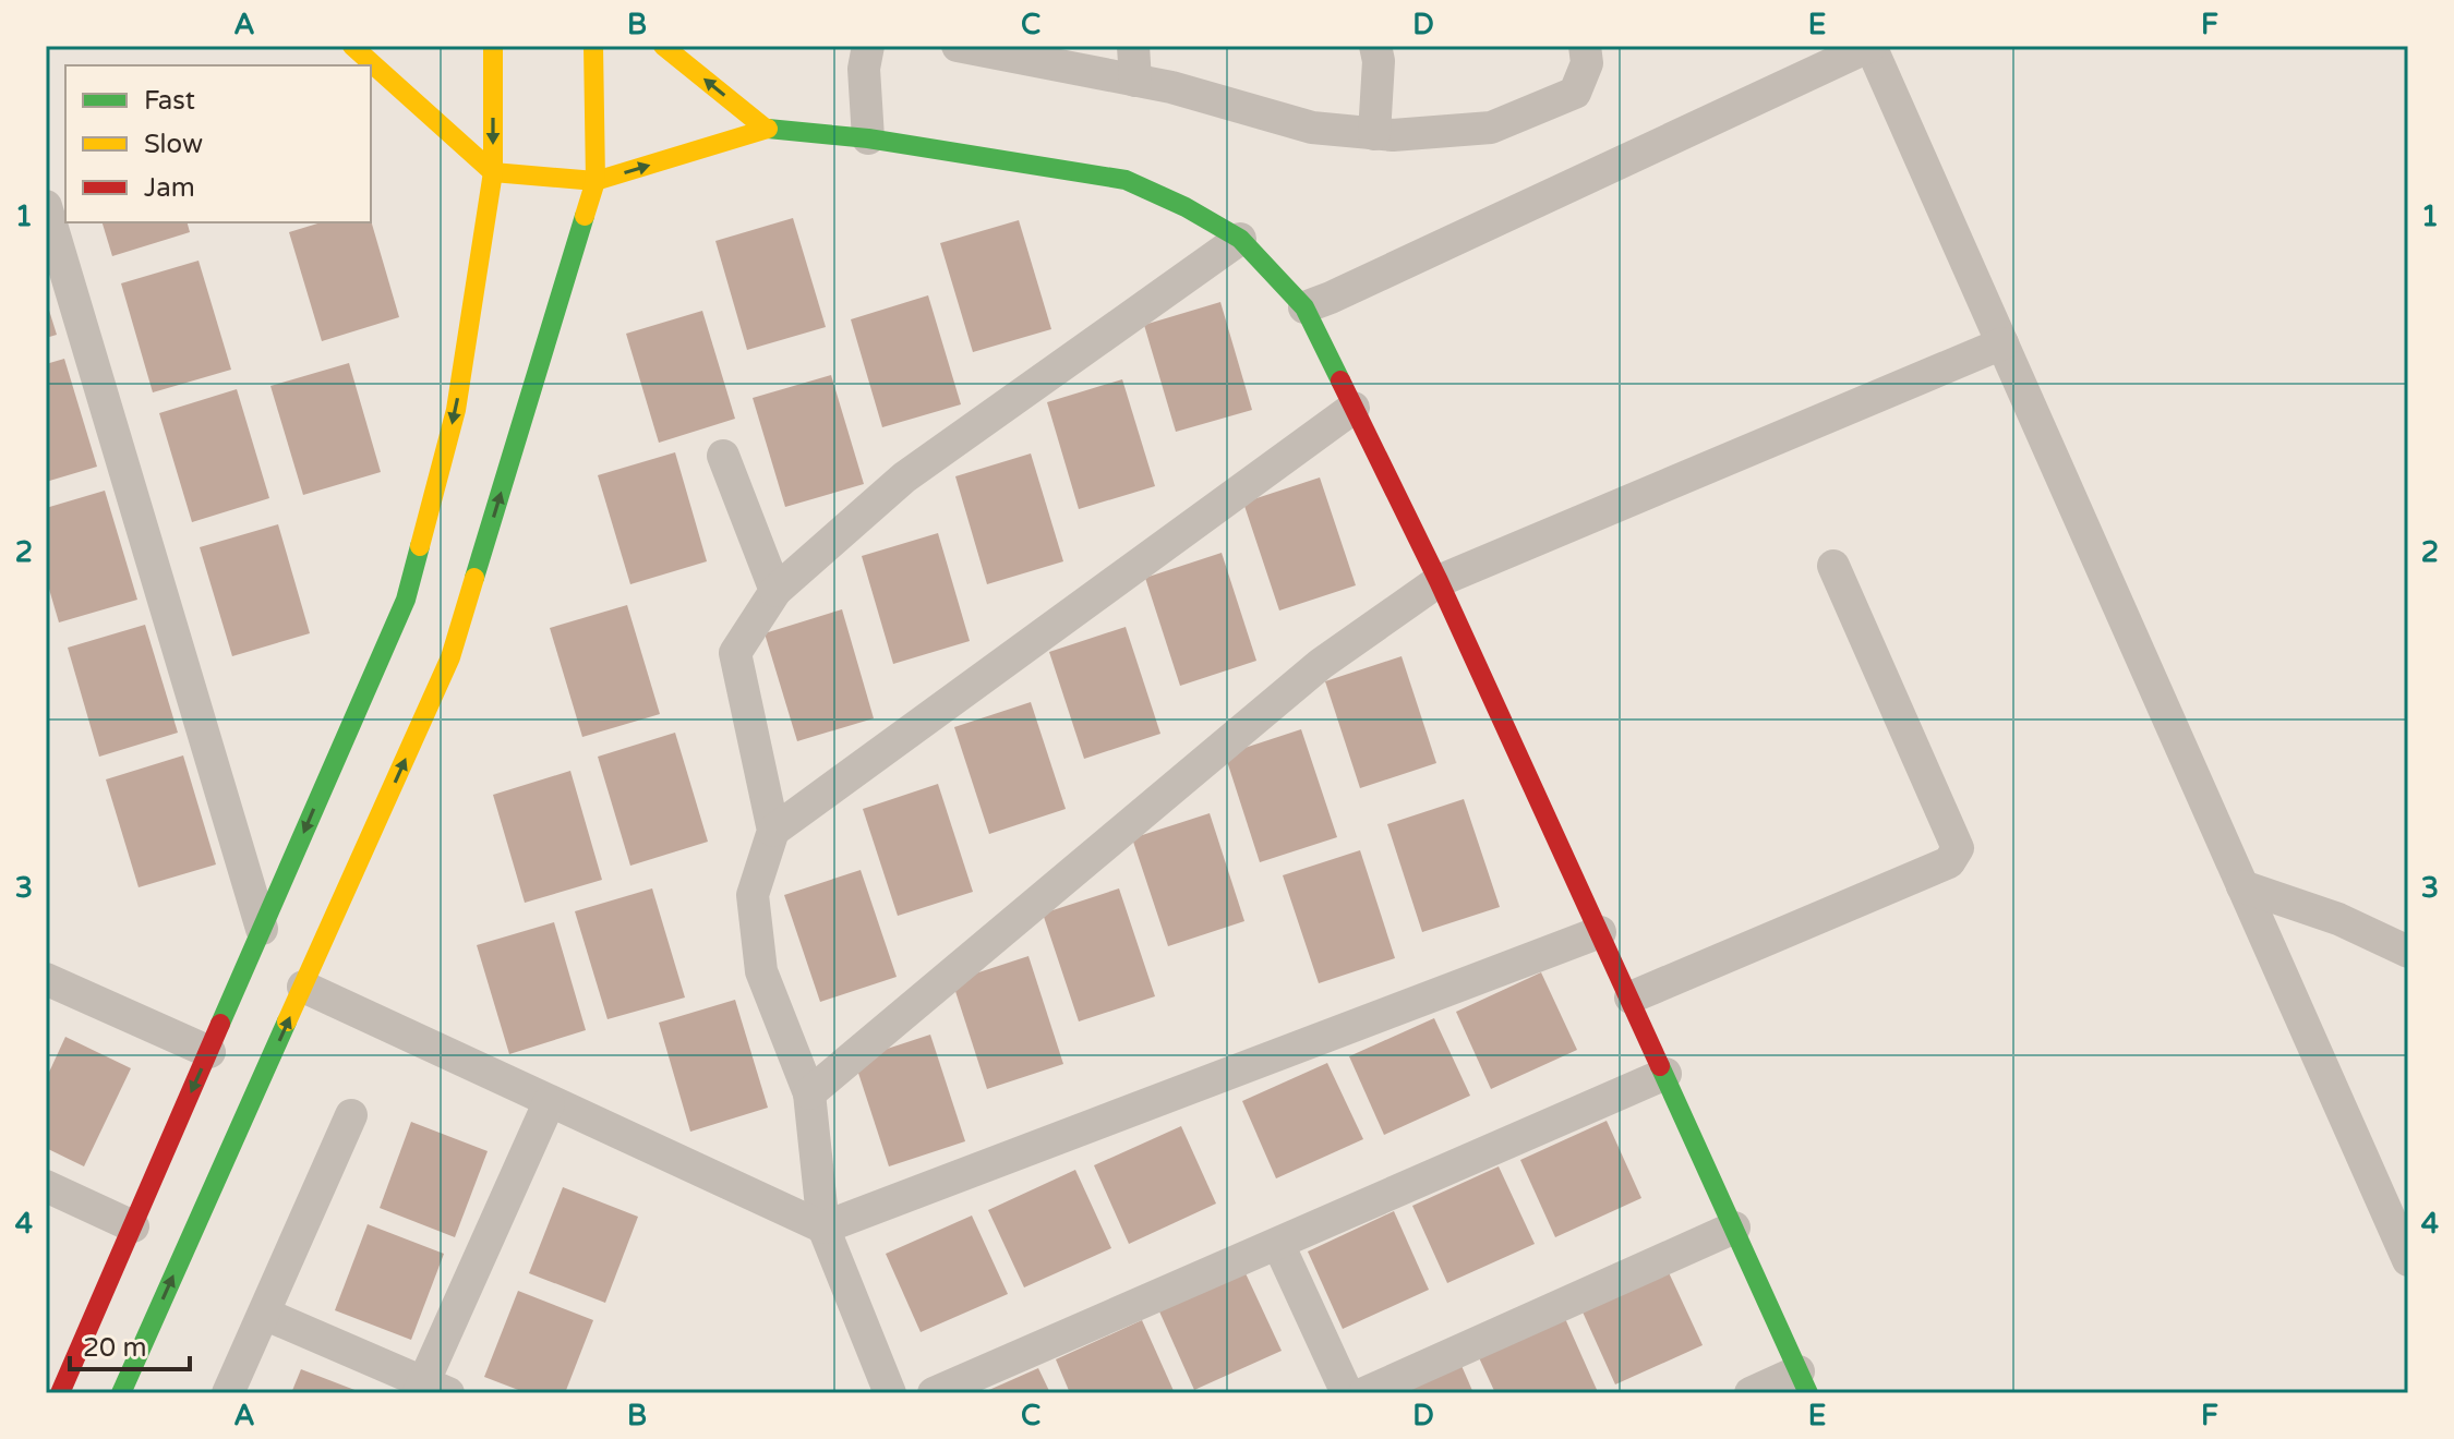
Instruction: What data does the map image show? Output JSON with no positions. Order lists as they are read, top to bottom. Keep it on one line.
{"legend":["Fast","Slow","Jam"],"scale_bar":"20 m","grid":{"columns":["A","B","C","D","E","F"],"rows":["1","2","3","4"]}}
